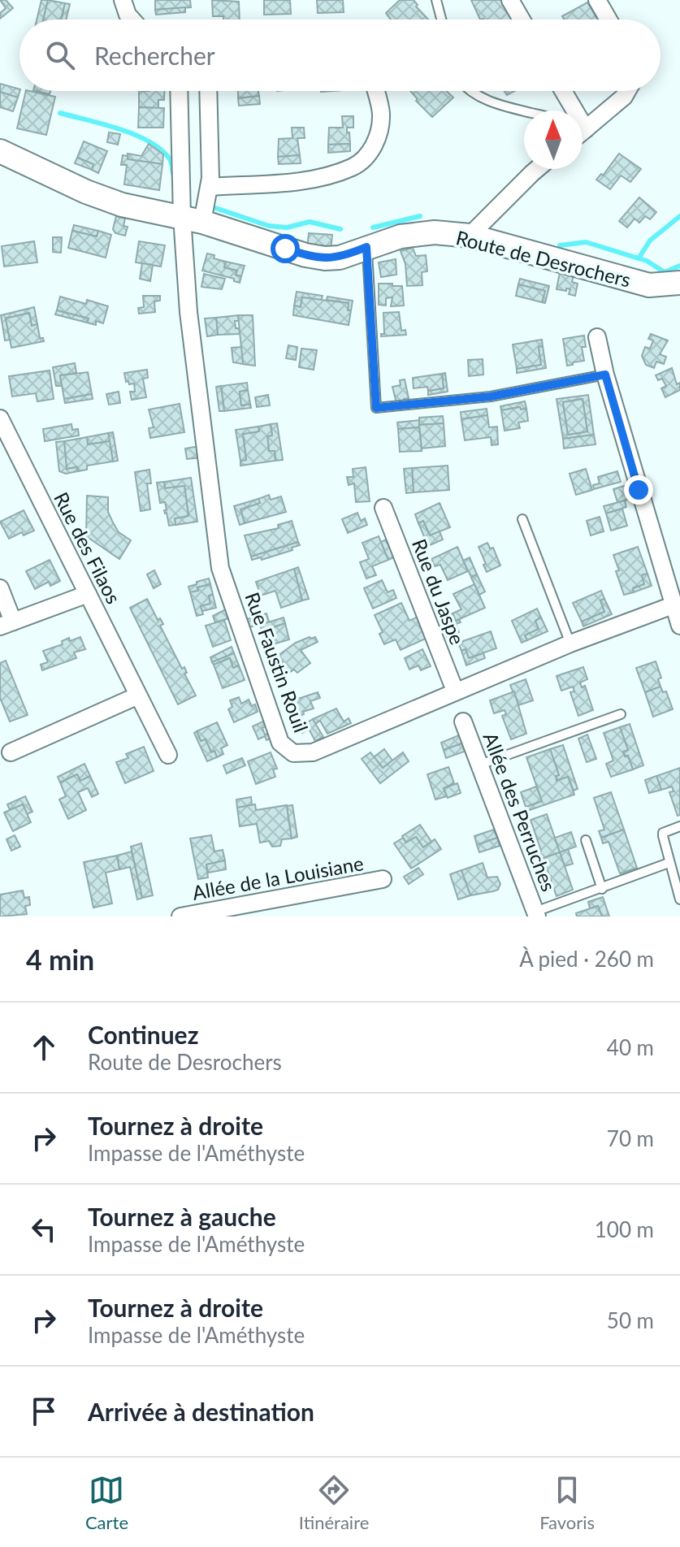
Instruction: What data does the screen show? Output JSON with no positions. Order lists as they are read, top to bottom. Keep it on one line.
{"streets":{"street":["Route de Desrochers","Rue des Filaos","Rue du Jaspe","Rue Faustin Rouil","Allée des Perruches","Allée de la Louisiane"]},"crossings":[["Route de Desrochers","Rue Faustin Rouil"],["Rue du Jaspe","Rue Faustin Rouil"]],"north":"top","page":{"search":"Rechercher","heading":["4 min","À pied · 260 m"],"list":[["Continuez","Route de Desrochers","40 m"],["Tournez à droite","Impasse de l'Améthyste","70 m"],["Tournez à gauche","Impasse de l'Améthyste","100 m"],["Tournez à droite","Impasse de l'Améthyste","50 m"],"Arrivée à destination"],"nav":["Carte","Itinéraire","Favoris"]}}
